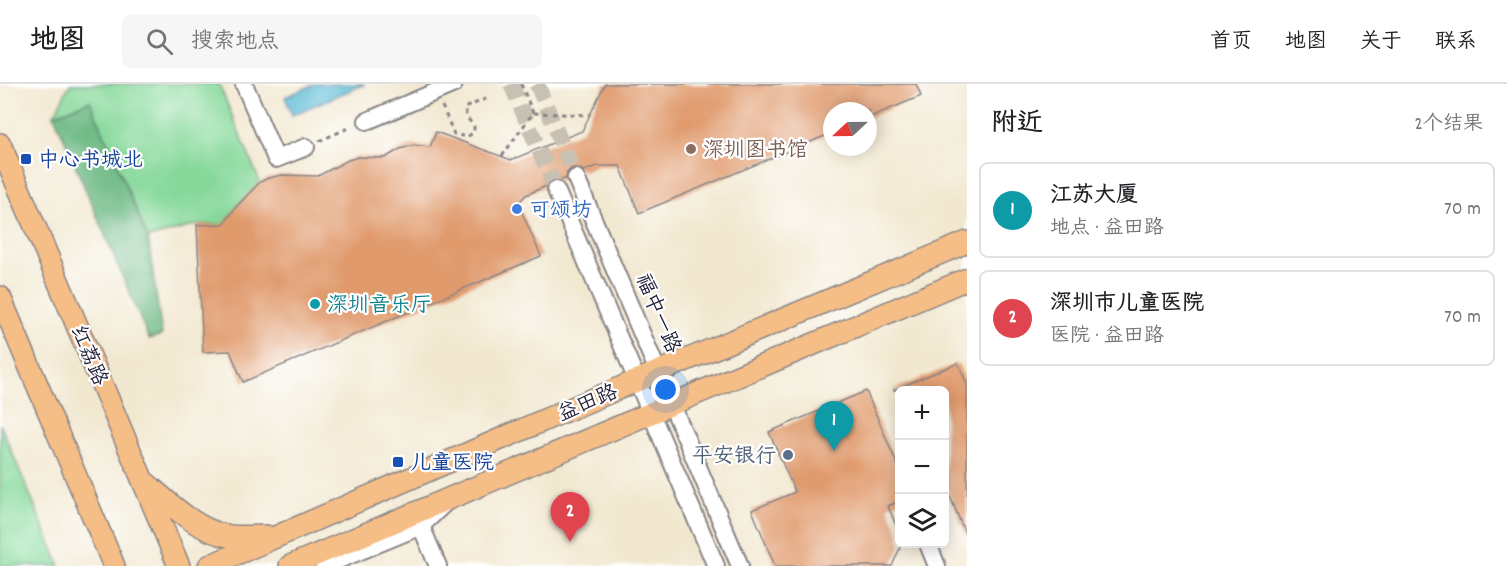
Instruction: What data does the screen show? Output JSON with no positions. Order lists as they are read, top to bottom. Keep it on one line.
{"streets":{"main road":["红荔路","益田路"],"street":["福中一路"]},"crossings":[["福中一路","益田路"]],"places":{"other":["深圳图书馆","可颂坊","深圳音乐厅","平安银行"],"transit":["中心书城北","儿童医院"]},"north":"left","page":{"header":"地图","search":"搜索地点","nav":["首页","地图","关于","联系"],"heading":["附近","2个结果"],"list":[{"mark":"1","name":"江苏大厦","note":"地点 · 益田路","value":"70 m"},{"mark":"2","name":"深圳市儿童医院","note":"医院 · 益田路","value":"70 m"}],"map_buttons":["+","−"],"pins":["1","2"]}}
